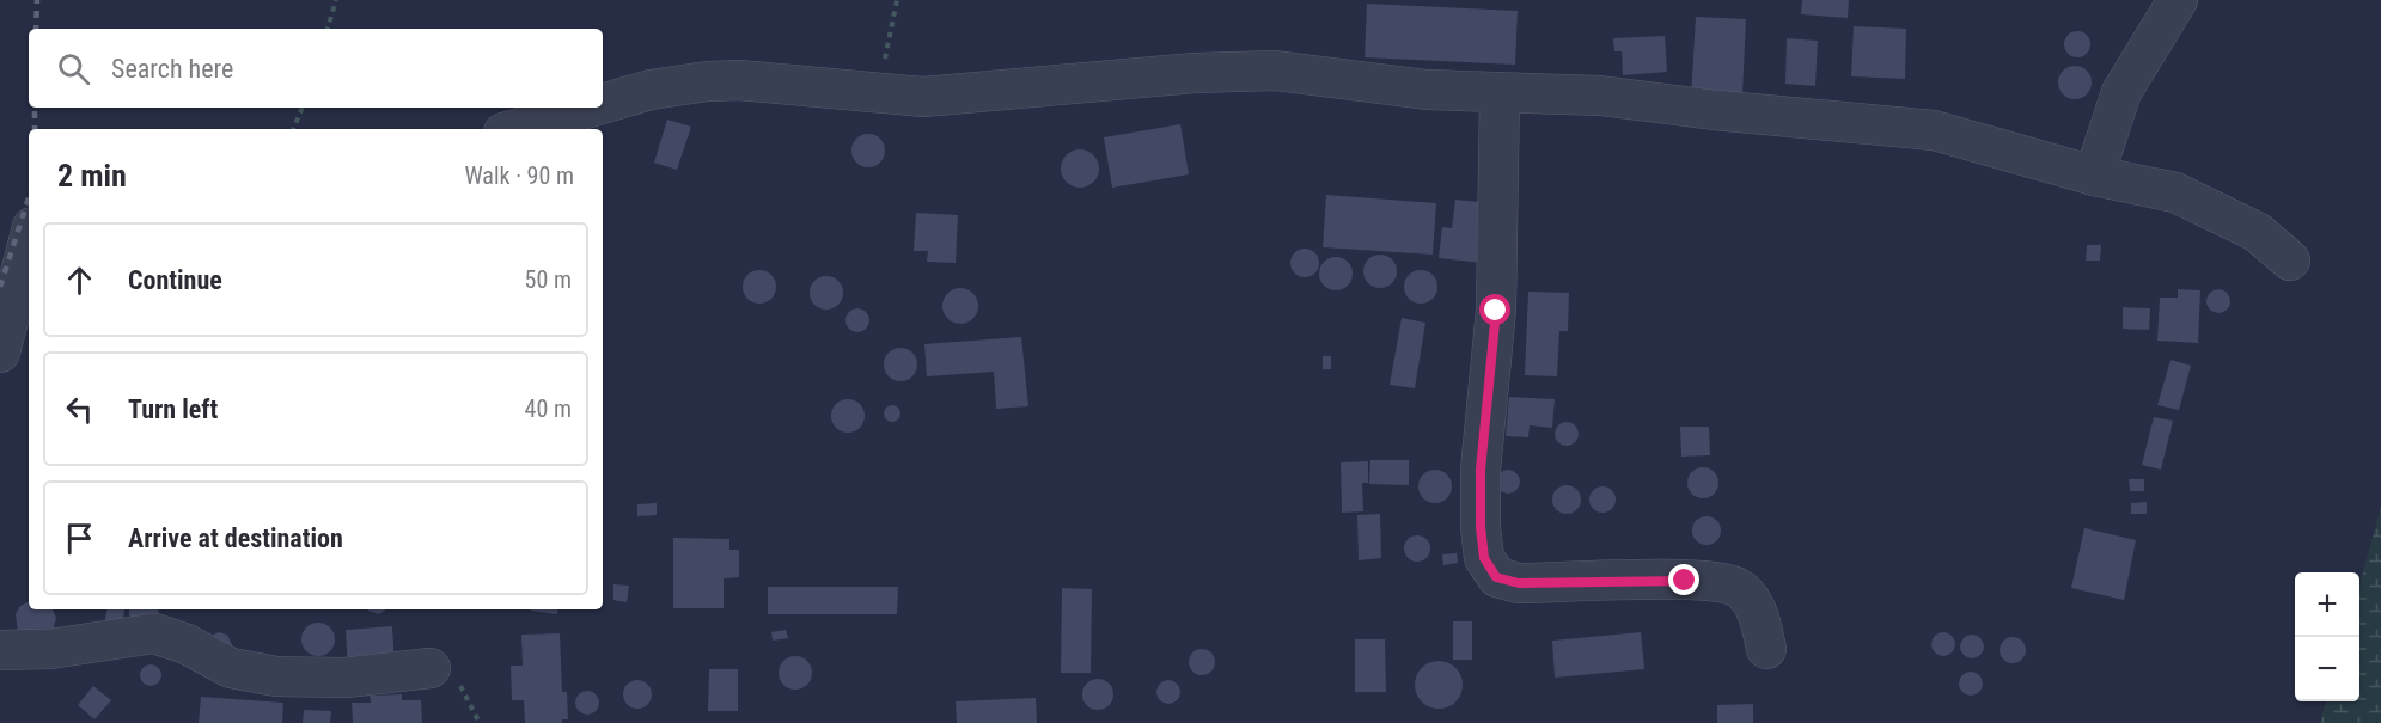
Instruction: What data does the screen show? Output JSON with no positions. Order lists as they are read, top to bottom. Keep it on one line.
{"page":{"search":"Search here","heading":["2 min","Walk · 90 m"],"list":[["Continue","50 m"],["Turn left","40 m"],"Arrive at destination"],"map_buttons":["+","−"]}}
